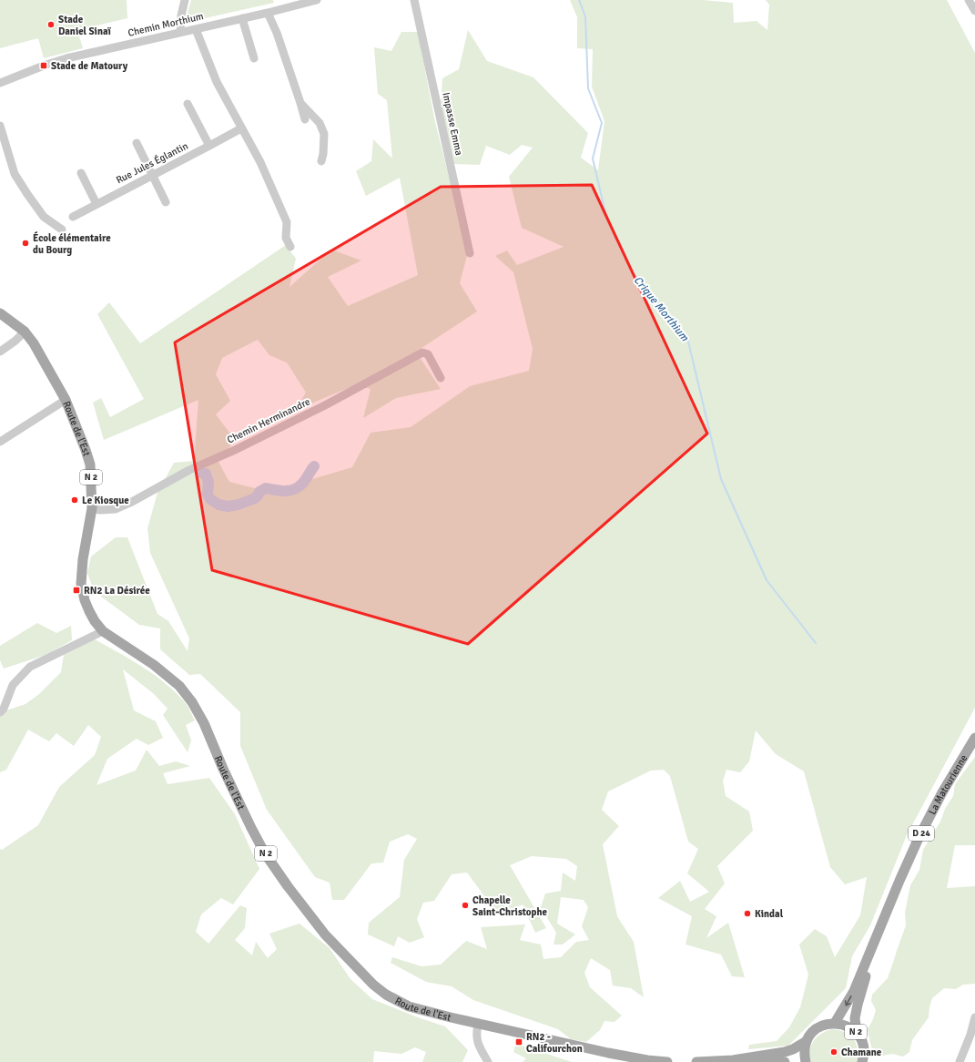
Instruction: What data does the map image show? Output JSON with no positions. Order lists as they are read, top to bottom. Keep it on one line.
{"streets":{"main road":["Route de l'Est","N 2","La Matourienne","D 24"],"street":["Chemin Morthium","Impasse Emma","Rue Jules Églantin","Chemin Herminandre"]},"crossings":[["Chemin Herminandre","Route de l'Est"],["N 2","La Matourienne"]],"water":["Crique Morthium"],"places":{"other":["Stade Daniel Sinaï","École élémentaire du Bourg","Le Kiosque","Chapelle Saint-Christophe","Kindal","Chamane"],"transit":["Stade de Matoury","RN2 La Désirée","RN2 - Califourchon"]}}
